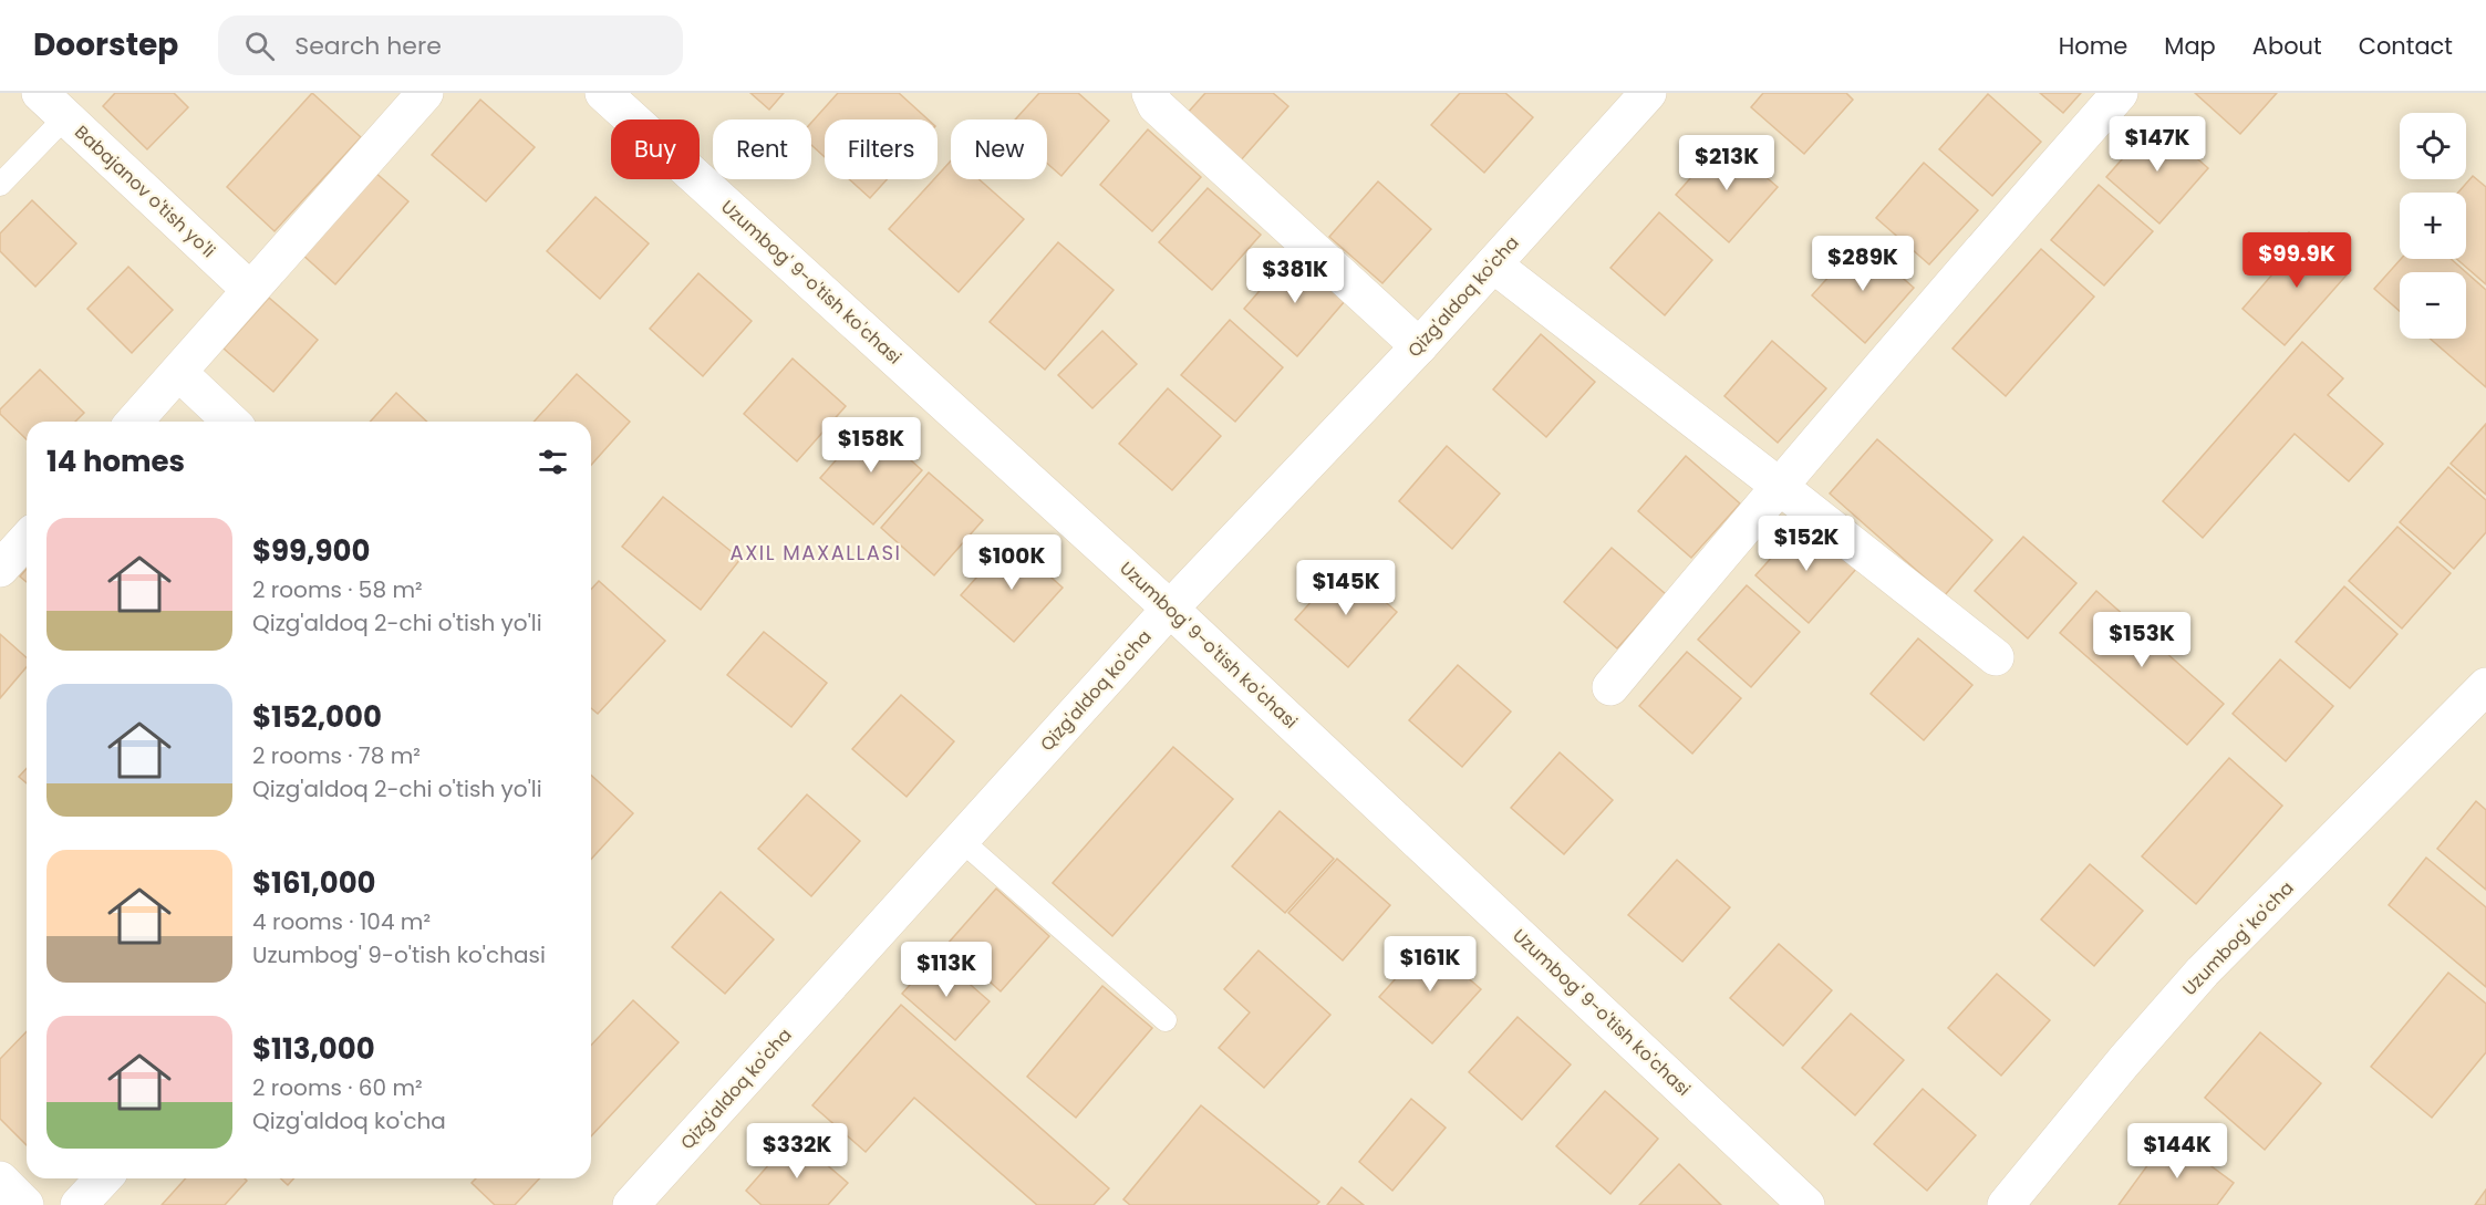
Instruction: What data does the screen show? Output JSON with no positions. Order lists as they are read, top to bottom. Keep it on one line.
{"streets":{"street":["Babajanov o'tish yo'li","Uzumbog' 9-o'tish ko'chasi","Qizg'aldoq ko'cha","Uzumbog' ko'cha"]},"crossings":[["Uzumbog' 9-o'tish ko'chasi","Qizg'aldoq ko'cha"]],"districts":["AXIL MAXALLASI"],"page":{"header":"Doorstep","search":"Search here","nav":["Home","Map","About","Contact"],"map_buttons":["+","−"],"price":["$147K","$213K","$99.9K","$289K","$381K","$158K","$152K","$100K","$145K","$153K","$161K","$113K","$332K","$144K"],"chip":["Buy","Rent","Filters","New"],"heading":"14 homes","list":[{"name":"$99,900","note":"2 rooms · 58 m² · Qizg'aldoq 2-chi o'tish yo'li"},{"name":"$152,000","note":"2 rooms · 78 m² · Qizg'aldoq 2-chi o'tish yo'li"},{"name":"$161,000","note":"4 rooms · 104 m² · Uzumbog' 9-o'tish ko'chasi"},{"name":"$113,000","note":"2 rooms · 60 m² · Qizg'aldoq ko'cha"}]}}
